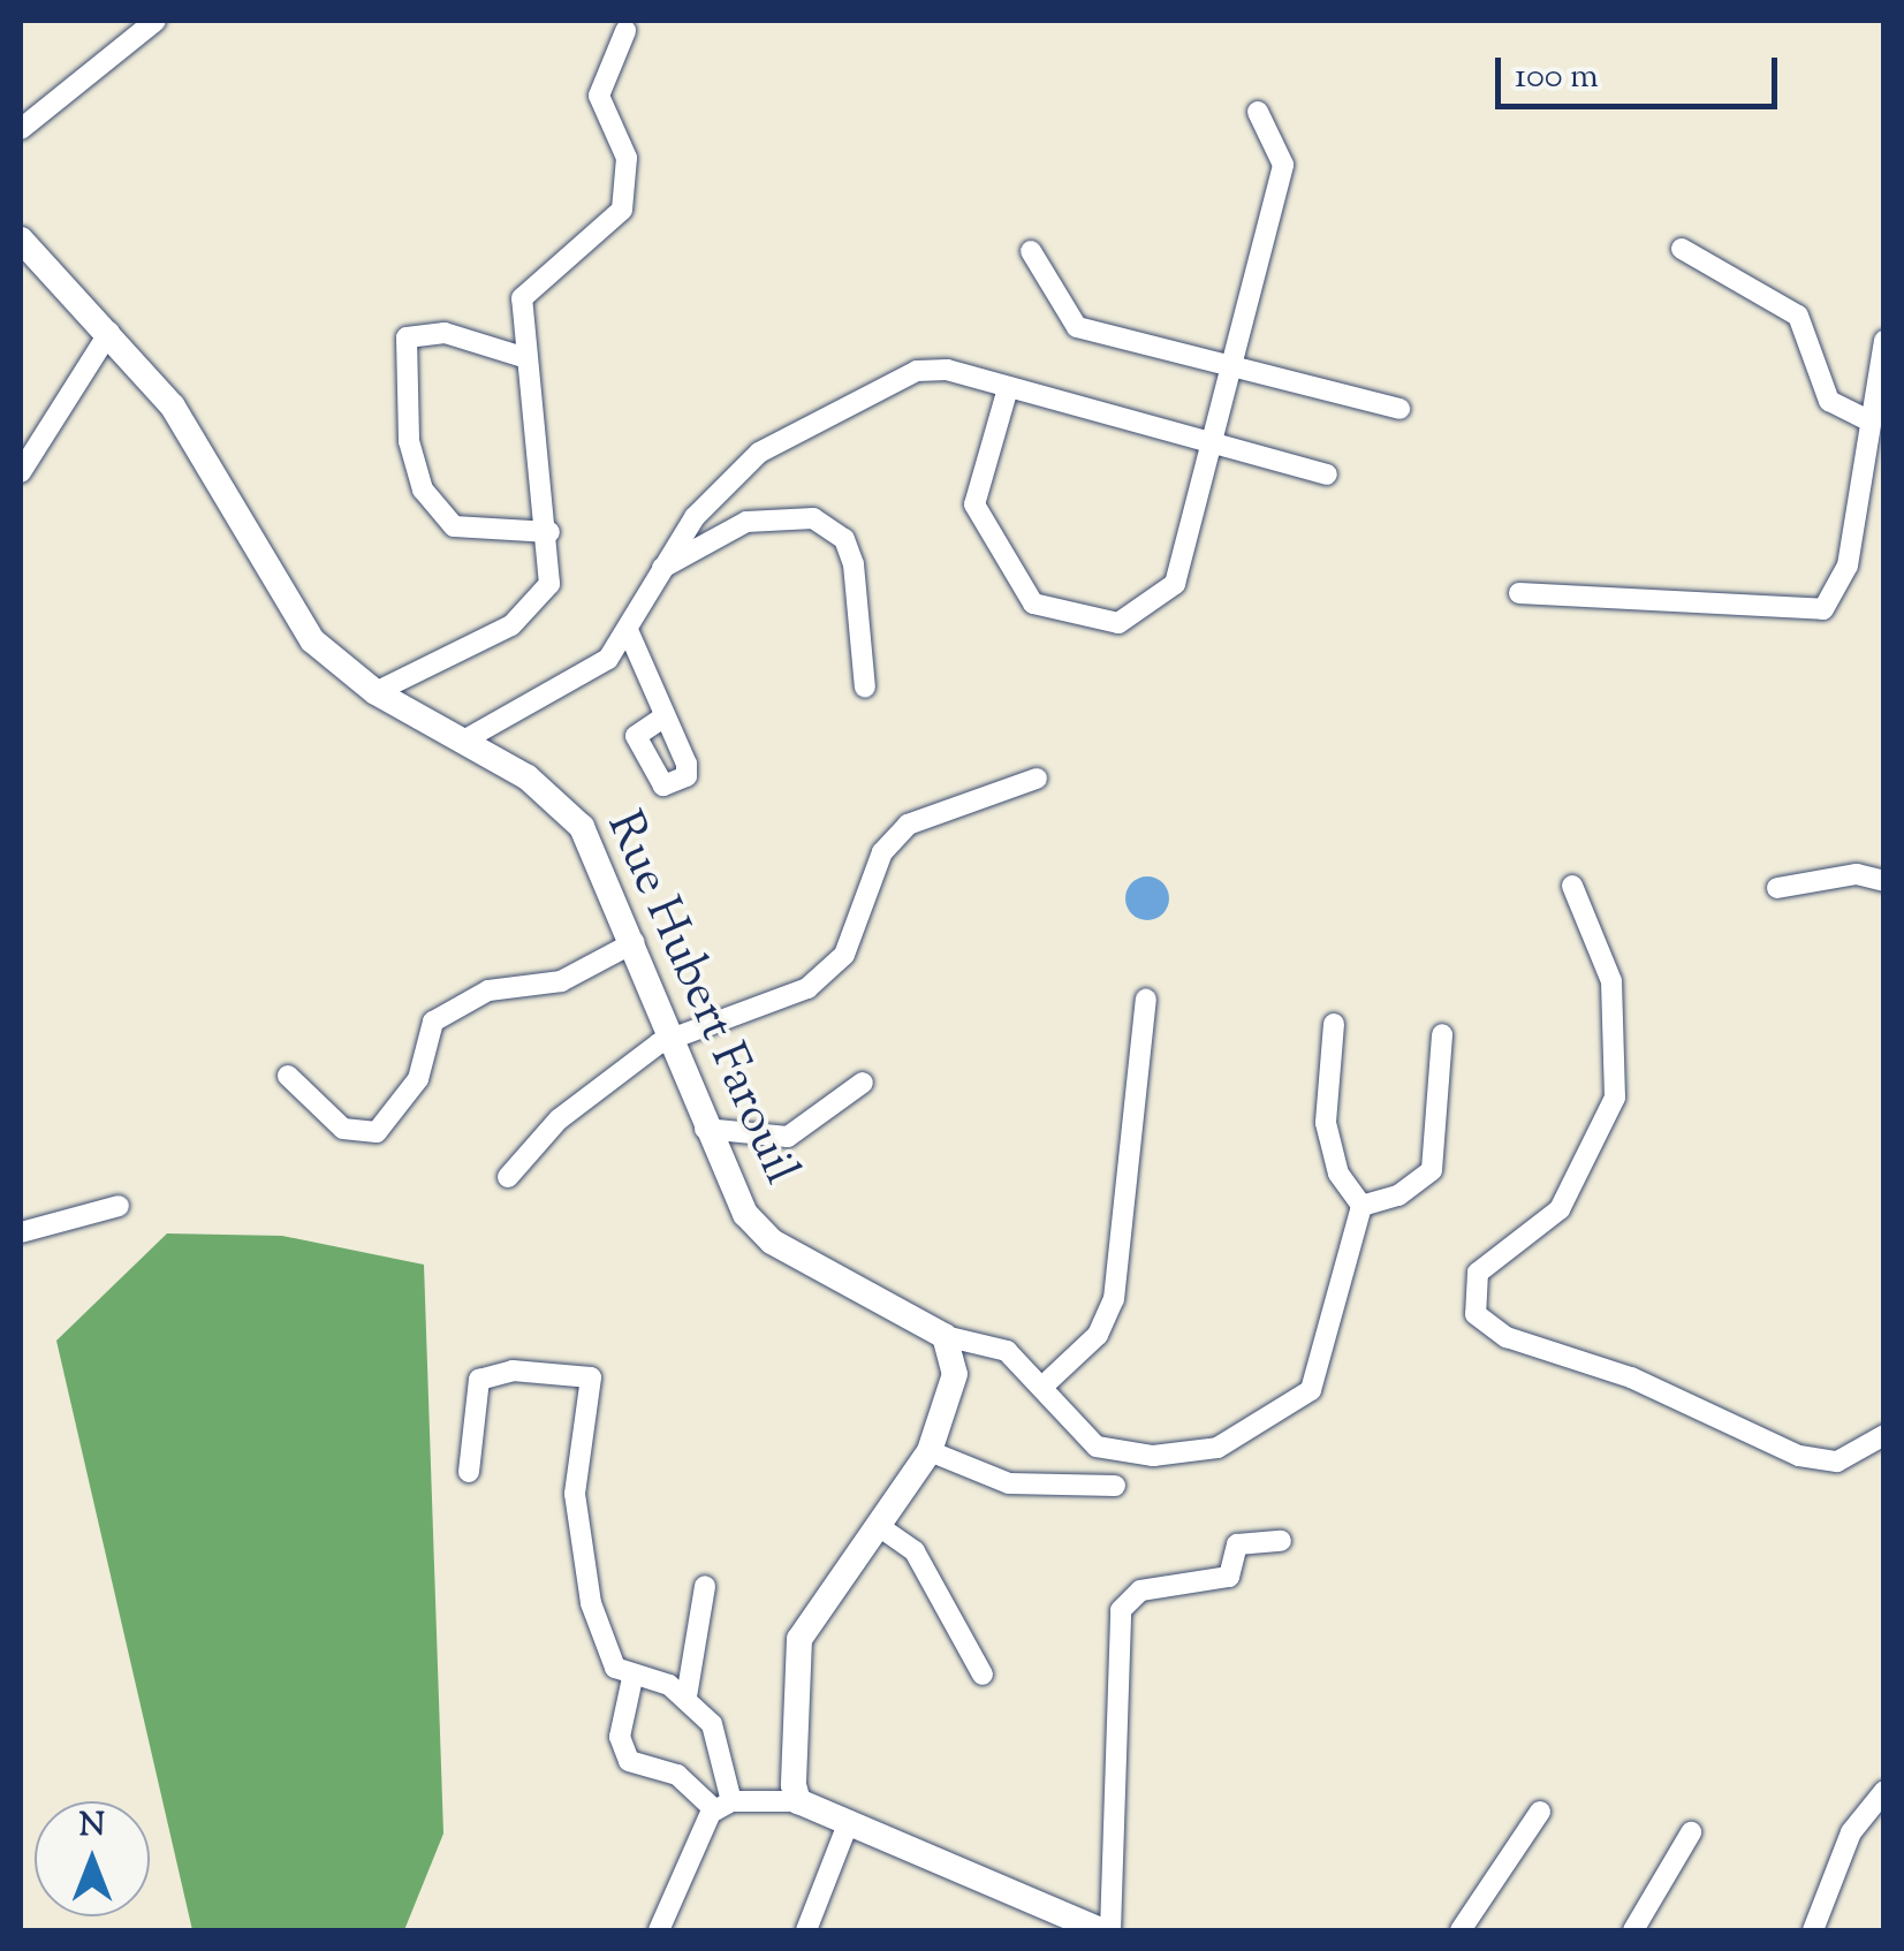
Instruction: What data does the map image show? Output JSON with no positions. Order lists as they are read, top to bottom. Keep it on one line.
{"streets":{"street":["Rue Hubert Farouil"]},"scale_bar":"100 m","north":"top"}
